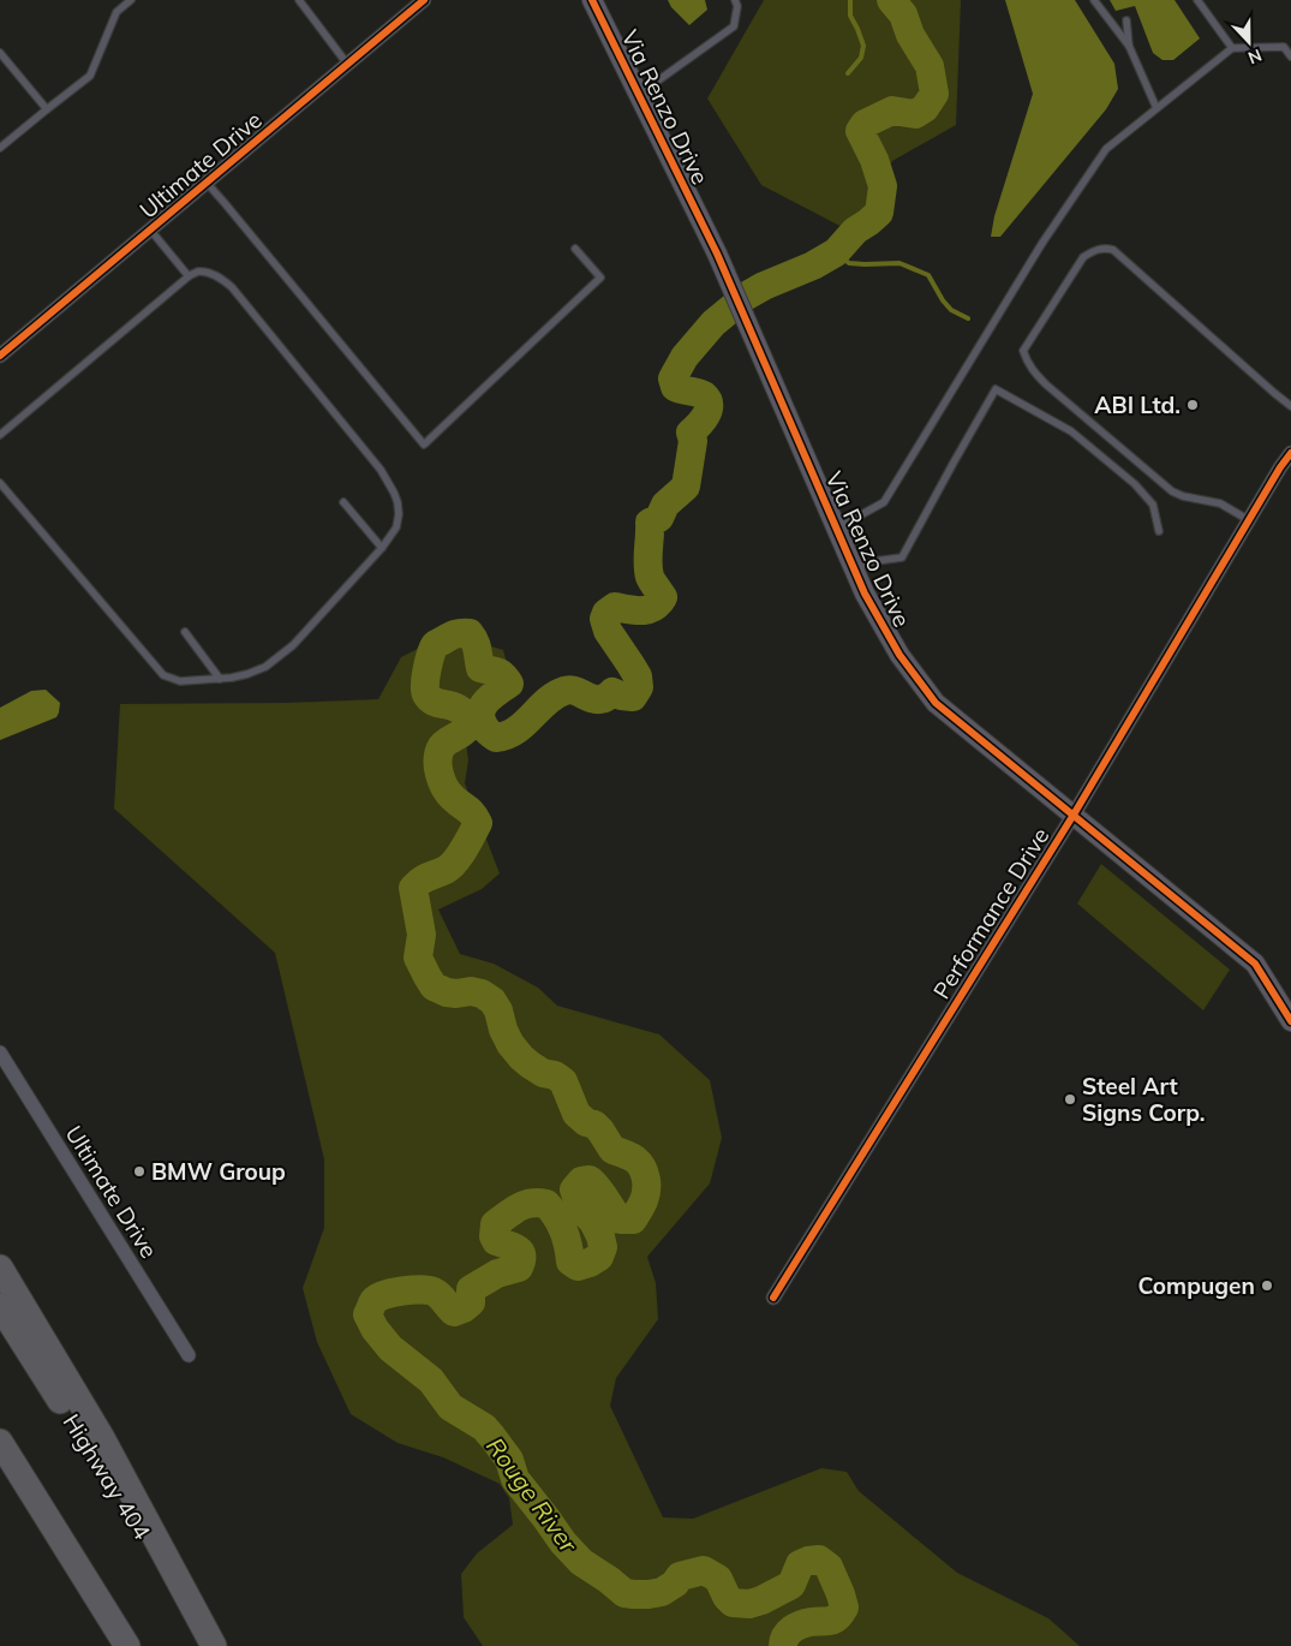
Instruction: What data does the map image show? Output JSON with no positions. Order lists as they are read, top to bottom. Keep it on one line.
{"streets":{"highway":["Highway 404"],"street":["Via Renzo Drive","Ultimate Drive","Performance Drive"]},"crossings":[["Via Renzo Drive","Performance Drive"]],"water":["Rouge River"],"places":["ABI Ltd.","Steel Art Signs Corp.","BMW Group","Compugen"],"north":"bottom"}
